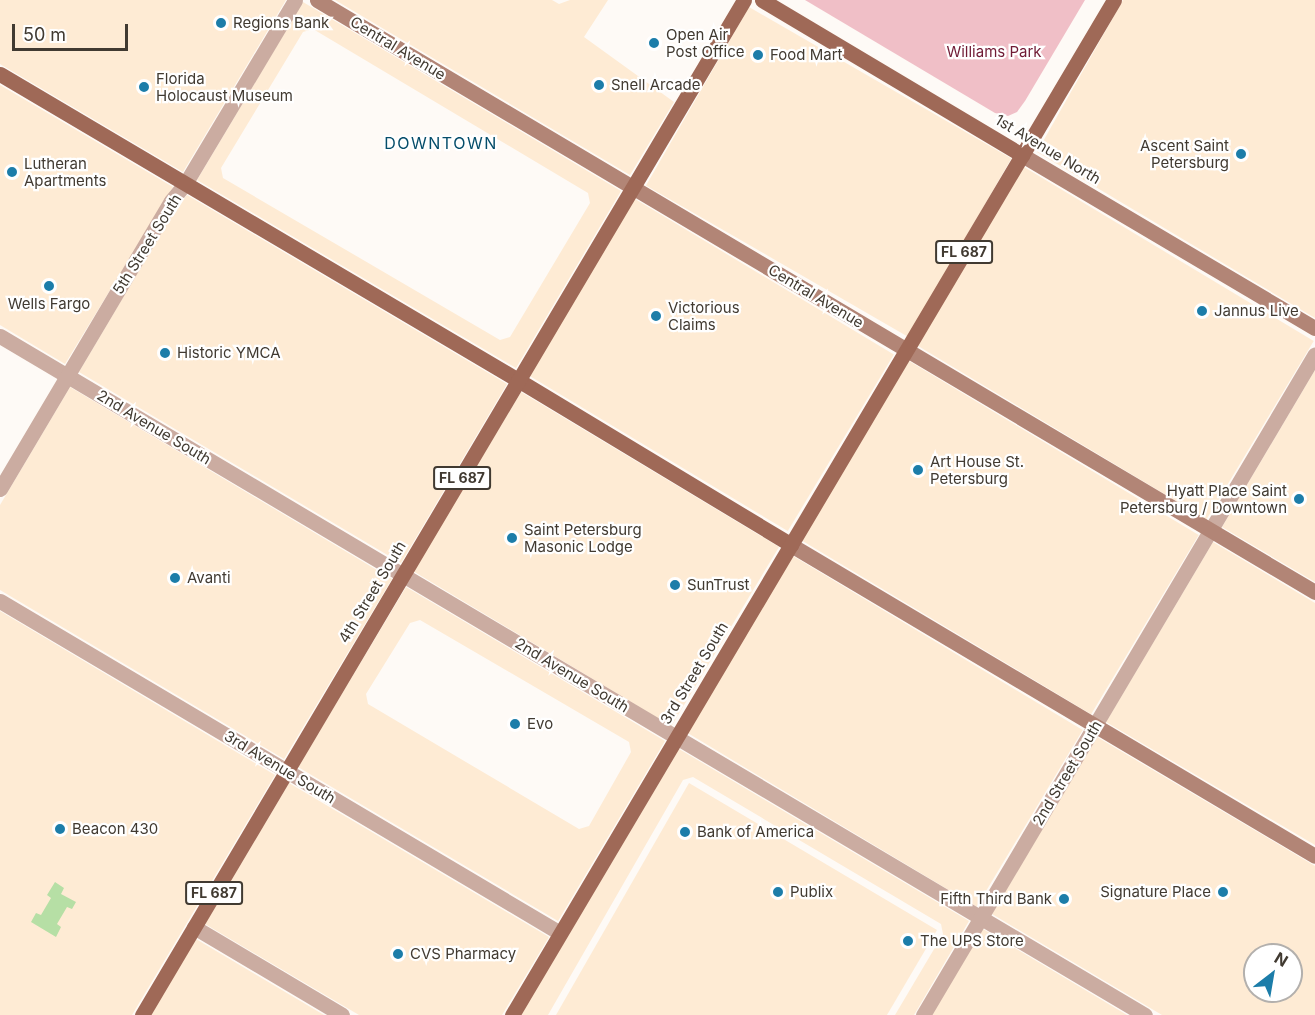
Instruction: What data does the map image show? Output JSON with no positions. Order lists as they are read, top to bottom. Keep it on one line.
{"streets":{"main road":["1st Avenue North","FL 687","4th Street South","3rd Street South"],"street":["Central Avenue","5th Street South","2nd Avenue South","3rd Avenue South","2nd Street South"]},"crossings":[["Central Avenue","FL 687"],["Central Avenue","4th Street South"],["Central Avenue","3rd Street South"],["Central Avenue","2nd Street South"],["1st Avenue North","FL 687"],["5th Street South","2nd Avenue South"],["FL 687","4th Street South"],["FL 687","3rd Street South"],["2nd Avenue South","4th Street South"],["2nd Avenue South","3rd Street South"],["2nd Avenue South","2nd Street South"],["4th Street South","3rd Avenue South"],["3rd Street South","3rd Avenue South"]],"districts":["DOWNTOWN"],"parks":["Williams Park"],"places":["Regions Bank","Open Air Post Office","Food Mart","Snell Arcade","Florida Holocaust Museum","Ascent Saint Petersburg","Lutheran Apartments","Wells Fargo","Jannus Live","Victorious Claims","Historic YMCA","Art House St. Petersburg","Hyatt Place Saint Petersburg / Downtown","Saint Petersburg Masonic Lodge","Avanti","SunTrust","Evo","Beacon 430","Bank of America","Publix","Signature Place","Fifth Third Bank","The UPS Store","CVS Pharmacy"],"scale_bar":"50 m","north":"top right"}
